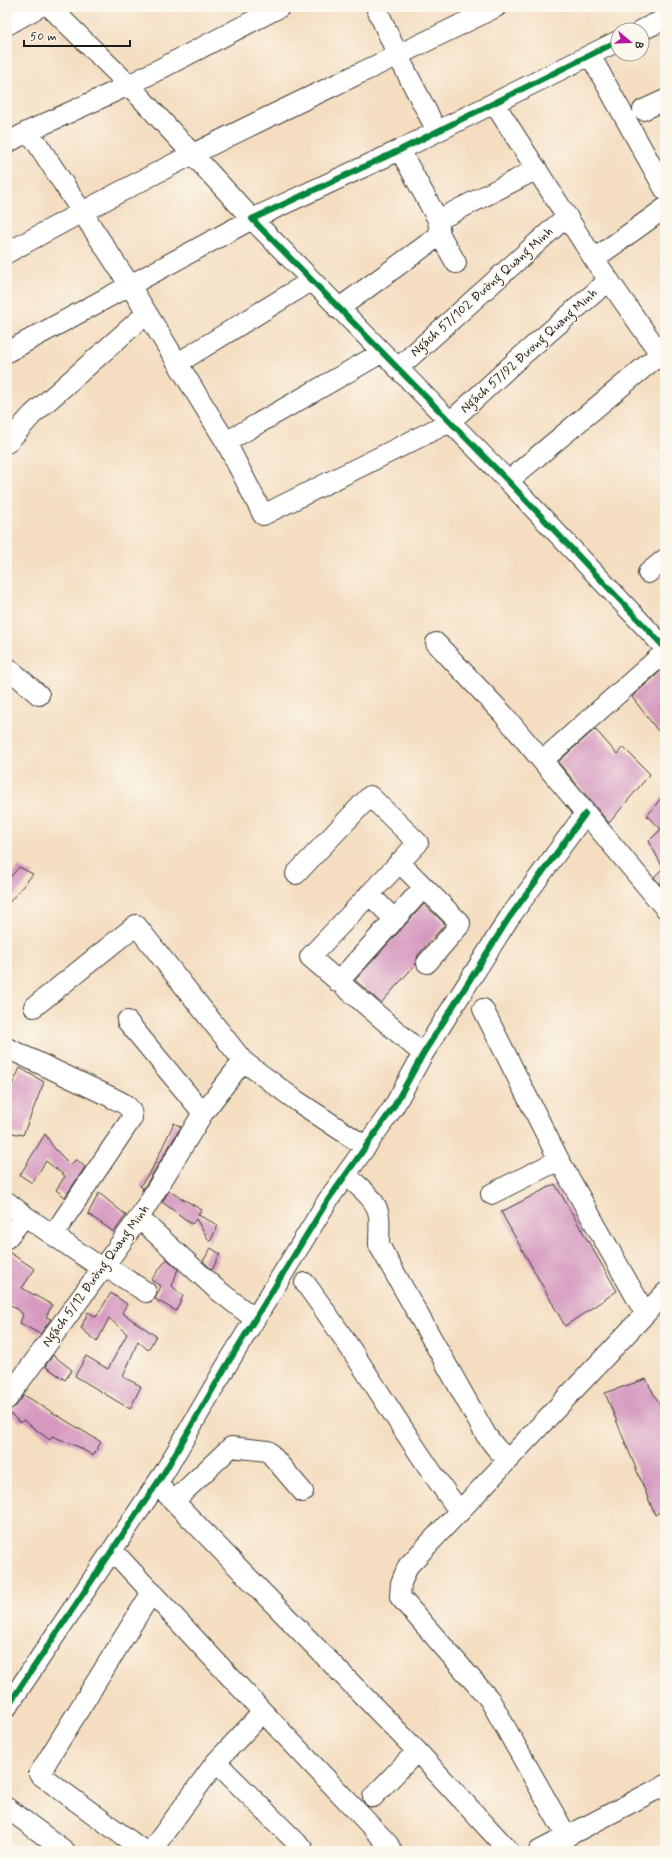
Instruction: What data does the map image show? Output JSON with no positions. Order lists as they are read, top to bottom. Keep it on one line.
{"streets":{"street":["Ngách 57/102 Đường Quang Minh","Ngách 57/92 Đương Quang Minh","Ngách 5/12 Đường Quang Minh"]},"scale_bar":"50 m","north":"right"}
